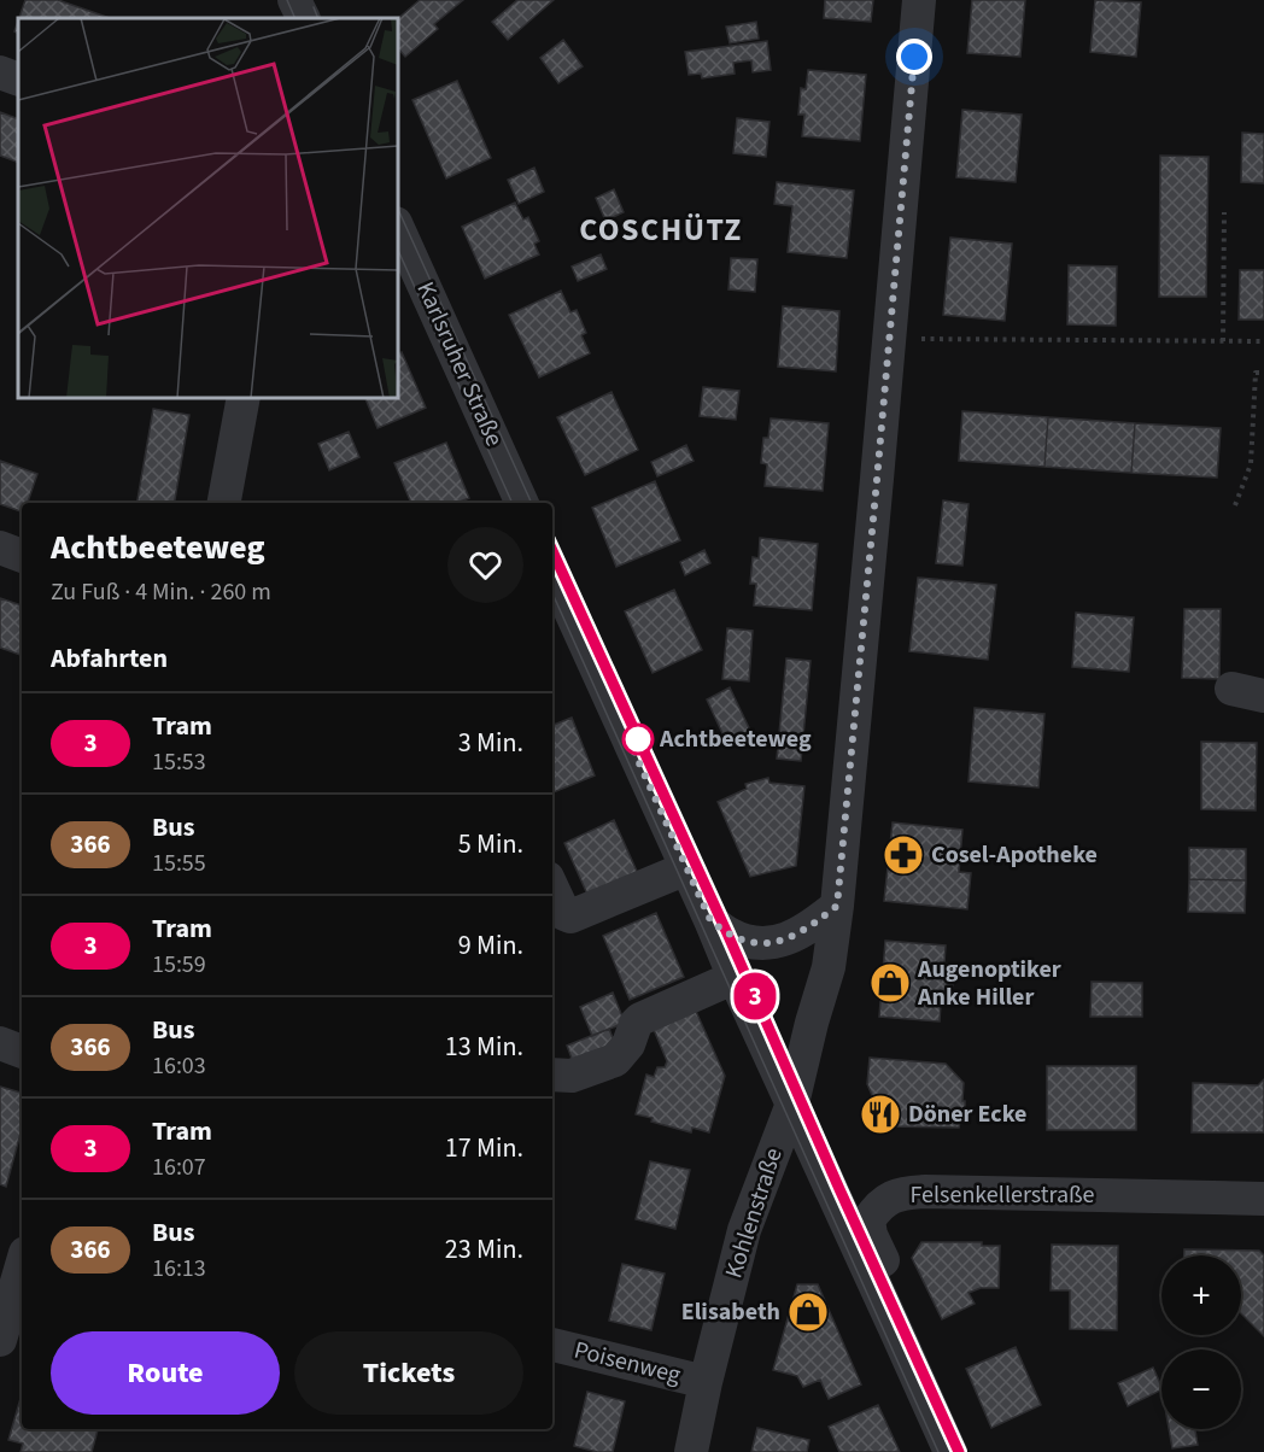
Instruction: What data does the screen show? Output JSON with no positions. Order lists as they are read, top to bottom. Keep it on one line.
{"streets":{"street":["Karlsruher Straße","Felsenkellerstraße","Kohlenstraße","Poisenweg"]},"crossings":[["Kohlenstraße","Poisenweg"]],"districts":["COSCHÜTZ"],"places":{"other":["Achtbeeteweg"],"pharmacy":["Cosel-Apotheke"],"shop":["Augenoptiker Anke Hiller","Elisabeth"],"restaurant":["Döner Ecke"]},"lines":["tram line 3"],"page":{"on_map":"3","heading":[["Achtbeeteweg","Zu Fuß · 4 Min. · 260 m"],"Abfahrten"],"list":[{"mark":"3","name":"Tram","note":"15:53","value":"3 Min."},{"mark":"366","name":"Bus","note":"15:55","value":"5 Min."},{"mark":"3","name":"Tram","note":"15:59","value":"9 Min."},{"mark":"366","name":"Bus","note":"16:03","value":"13 Min."},{"mark":"3","name":"Tram","note":"16:07","value":"17 Min."},{"mark":"366","name":"Bus","note":"16:13","value":"23 Min."}],"map_buttons":["+","−"],"buttons":["Route","Tickets"]}}
